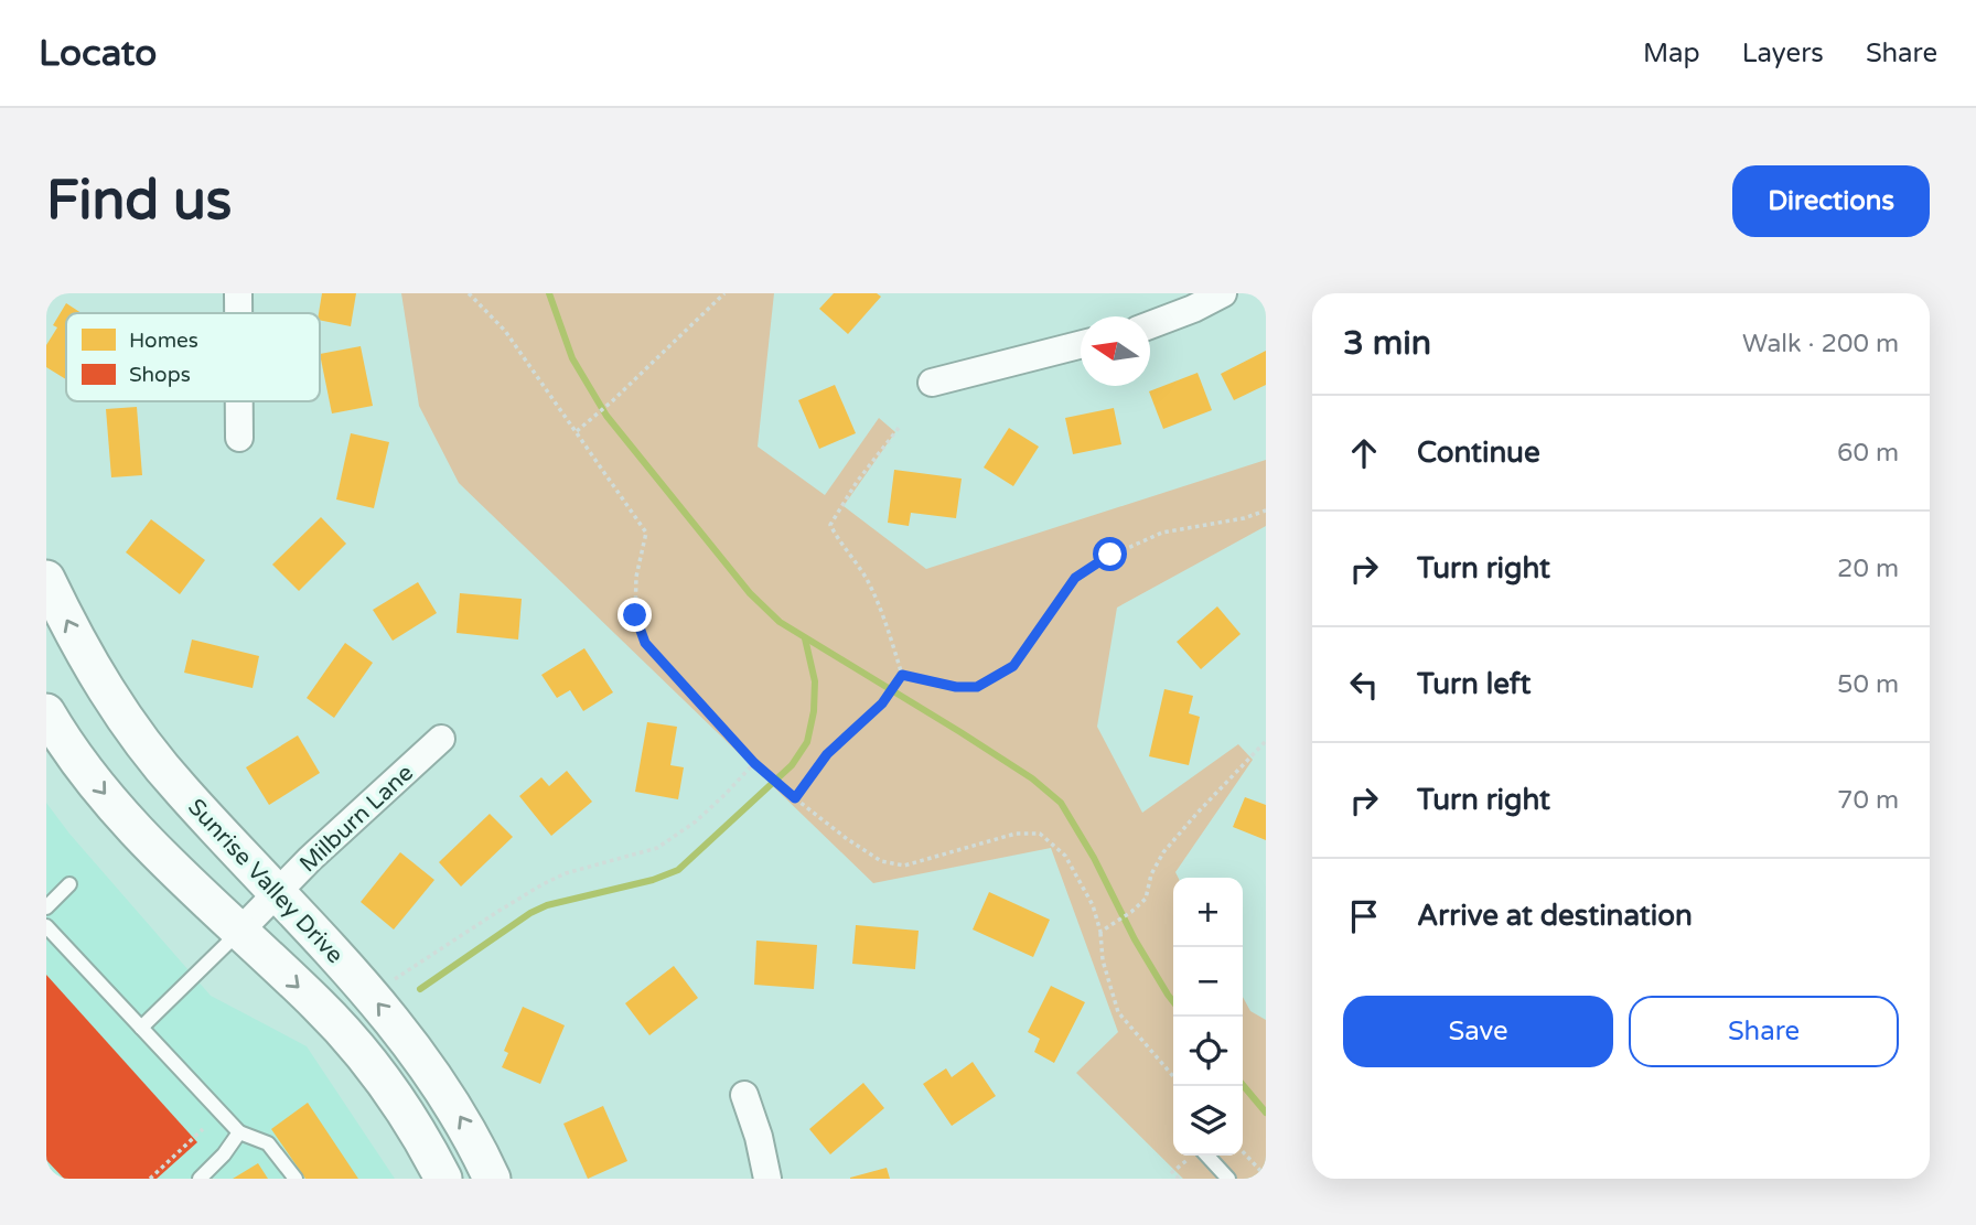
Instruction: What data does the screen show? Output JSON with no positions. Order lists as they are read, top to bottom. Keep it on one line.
{"streets":{"main road":["Sunrise Valley Drive"],"street":["Milburn Lane"]},"crossings":[["Milburn Lane","Sunrise Valley Drive"]],"legend":["Homes","Shops"],"north":"left","page":{"header":"Locato","nav":["Map","Layers","Share"],"buttons":["Directions",["Save","Share"]],"title":"Find us","heading":["3 min","Walk · 200 m"],"list":[["Continue","60 m"],["Turn right","20 m"],["Turn left","50 m"],["Turn right","70 m"],"Arrive at destination"],"map_buttons":["+","−"]}}
